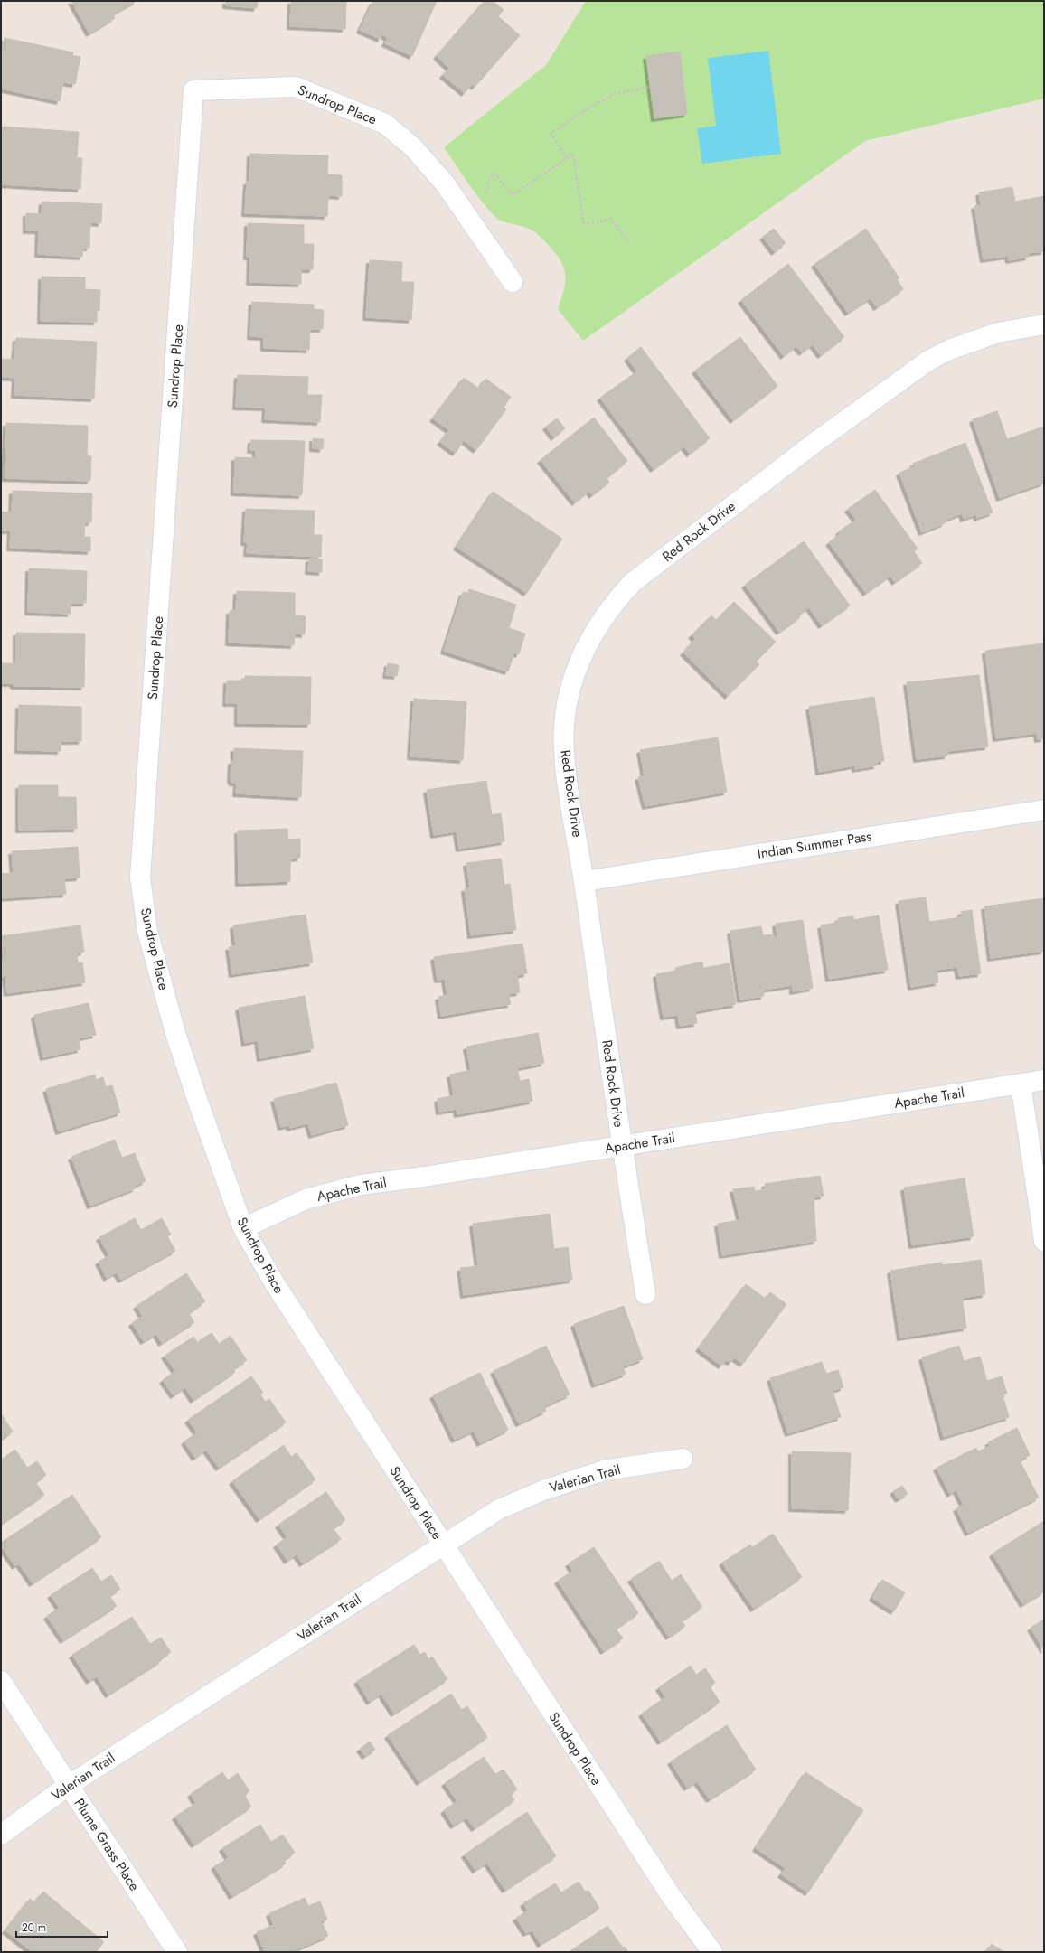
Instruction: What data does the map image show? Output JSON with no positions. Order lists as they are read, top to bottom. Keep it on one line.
{"streets":{"street":["Sundrop Place","Red Rock Drive","Indian Summer Pass","Apache Trail","Valerian Trail","Plume Grass Place"]},"crossings":[["Sundrop Place","Apache Trail"],["Sundrop Place","Valerian Trail"],["Red Rock Drive","Indian Summer Pass"],["Red Rock Drive","Apache Trail"],["Valerian Trail","Plume Grass Place"]],"scale_bar":"20 m"}
